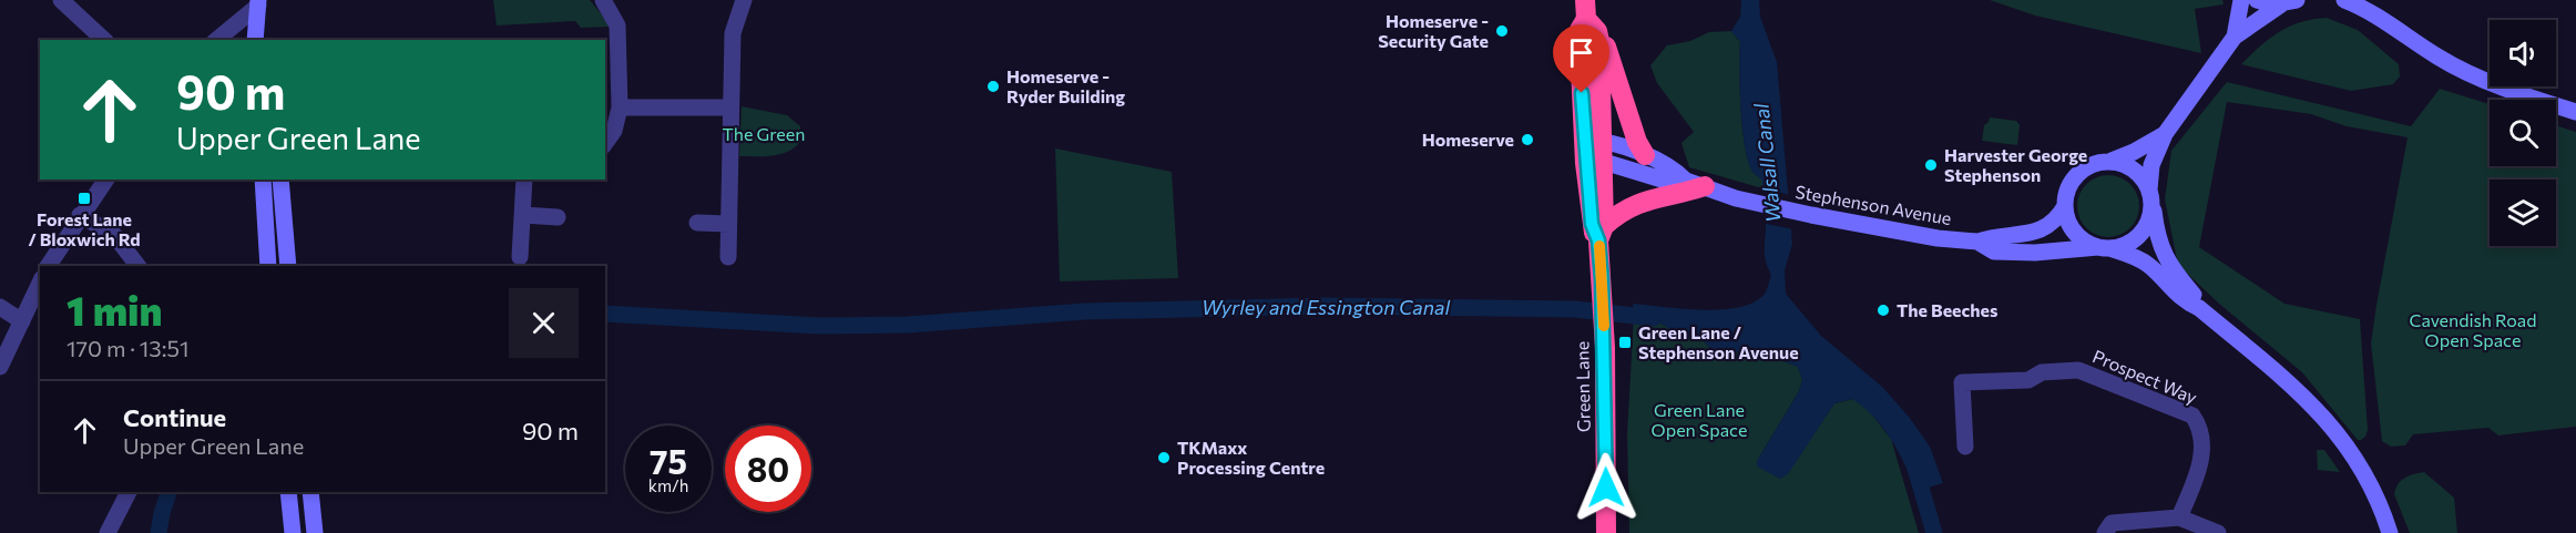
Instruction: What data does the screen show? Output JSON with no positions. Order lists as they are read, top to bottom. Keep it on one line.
{"streets":{"highway":["Green Lane"],"street":["Stephenson Avenue","Prospect Way"]},"crossings":[["Stephenson Avenue","Green Lane"]],"water":["Walsall Canal","Wyrley and Essington Canal"],"parks":["The Green","Cavendish Road Open Space","Green Lane Open Space"],"places":{"other":["Homeserve - Security Gate","Homeserve - Ryder Building","Homeserve","Harvester George Stephenson","The Beeches","TKMaxx Processing Centre"],"transit":["Forest Lane / Bloxwich Rd","Green Lane / Stephenson Avenue"]},"page":{"turn":["90 m","Upper Green Lane"],"heading":["1 min","170 m · 13:51"],"list":[{"name":"Continue","note":"Upper Green Lane","value":"90 m"}],"speed":"75 km/h","limit":"80"}}
